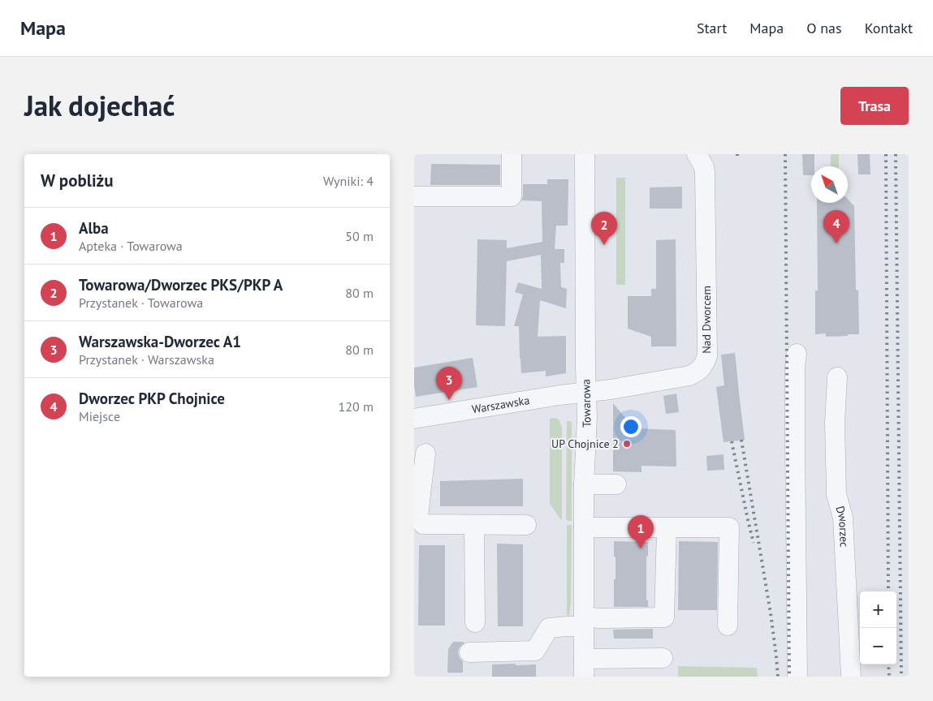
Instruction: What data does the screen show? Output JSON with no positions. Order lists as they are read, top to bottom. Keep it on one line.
{"streets":{"street":["Nad Dworcem","Towarowa","Warszawska","Dworzec"]},"crossings":[["Nad Dworcem","Towarowa"],["Nad Dworcem","Warszawska"],["Towarowa","Warszawska"]],"places":["UP Chojnice 2"],"north":"top left","page":{"header":"Mapa","nav":["Start","Mapa","O nas","Kontakt"],"title":"Jak dojechać","buttons":"Trasa","heading":["W pobliżu","Wyniki: 4"],"list":[{"mark":"1","name":"Alba","note":"Apteka · Towarowa","value":"50 m"},{"mark":"2","name":"Towarowa/Dworzec PKS/PKP A","note":"Przystanek · Towarowa","value":"80 m"},{"mark":"3","name":"Warszawska-Dworzec A1","note":"Przystanek · Warszawska","value":"80 m"},{"mark":"4","name":"Dworzec PKP Chojnice","note":"Miejsce","value":"120 m"}],"pins":["4","2","3","1"],"map_buttons":["+","−"]}}
